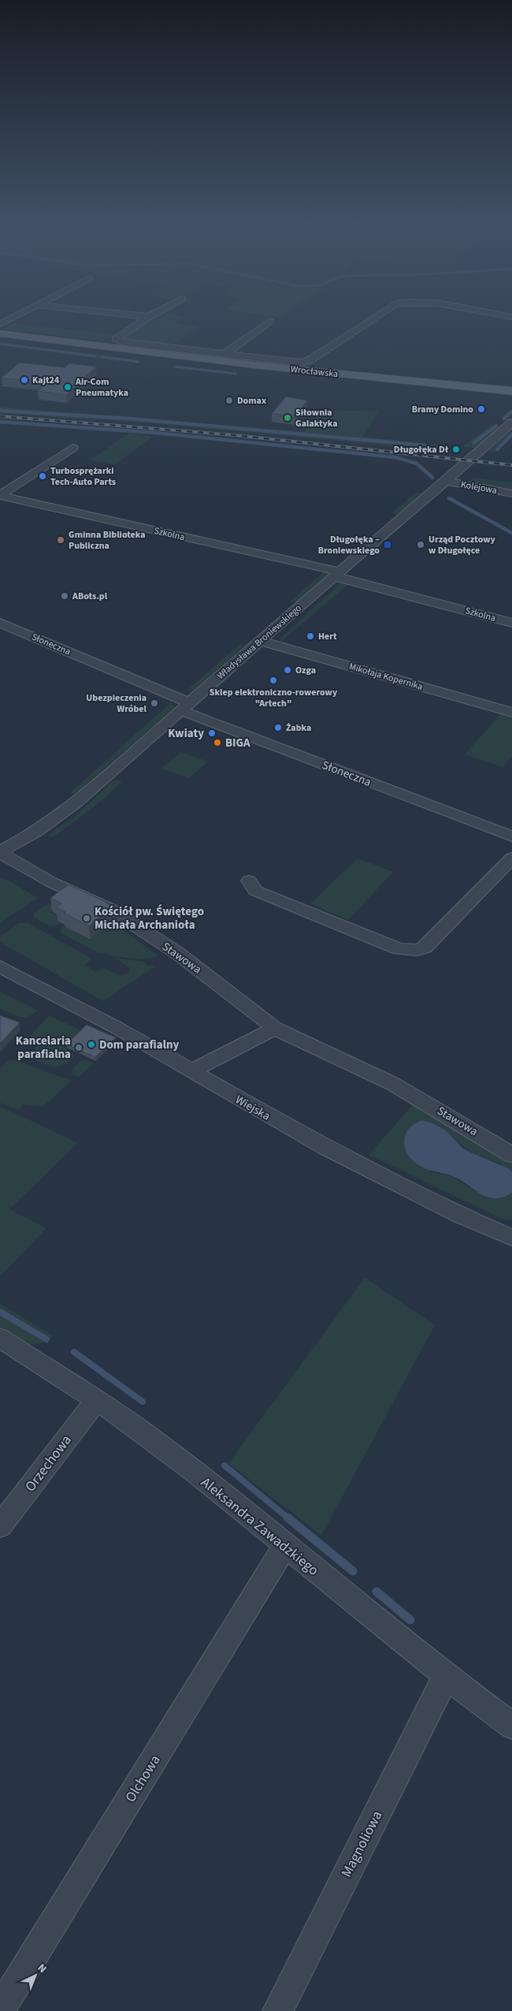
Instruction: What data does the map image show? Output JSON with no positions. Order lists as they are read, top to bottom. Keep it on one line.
{"streets":{"main road":["Wrocławska"],"street":["Kolejowa","Szkolna","Władysława Broniewskiego","Słoneczna","Mikołaja Kopernika","Stawowa","Wiejska","Orzechowa","Aleksandra Zawadzkiego","Olchowa","Magnoliowa"]},"crossings":[["Kolejowa","Władysława Broniewskiego"],["Szkolna","Władysława Broniewskiego"],["Władysława Broniewskiego","Słoneczna"],["Władysława Broniewskiego","Mikołaja Kopernika"],["Władysława Broniewskiego","Stawowa"],["Orzechowa","Aleksandra Zawadzkiego"],["Aleksandra Zawadzkiego","Olchowa"],["Aleksandra Zawadzkiego","Magnoliowa"]],"places":{"other":["Kajt24","Air-Com Pneumatyka","Domax","Bramy Domino","Siłownia Galaktyka","Długołęka Dł","Turbosprężarki Tech-Auto Parts","Gminna Biblioteka Publiczna","Urząd Pocztowy w Długołęce","ABots.pl","Hert","Ozga","Sklep elektroniczno-rowerowy \"Artech\"","Ubezpieczenia Wróbel","Żabka","Kwiaty","BIGA","Kościół pw. Świętego Michała Archanioła","Dom parafialny","Kancelaria parafialna"],"transit":["Długołęka – Broniewskiego"]},"north":"top right"}
